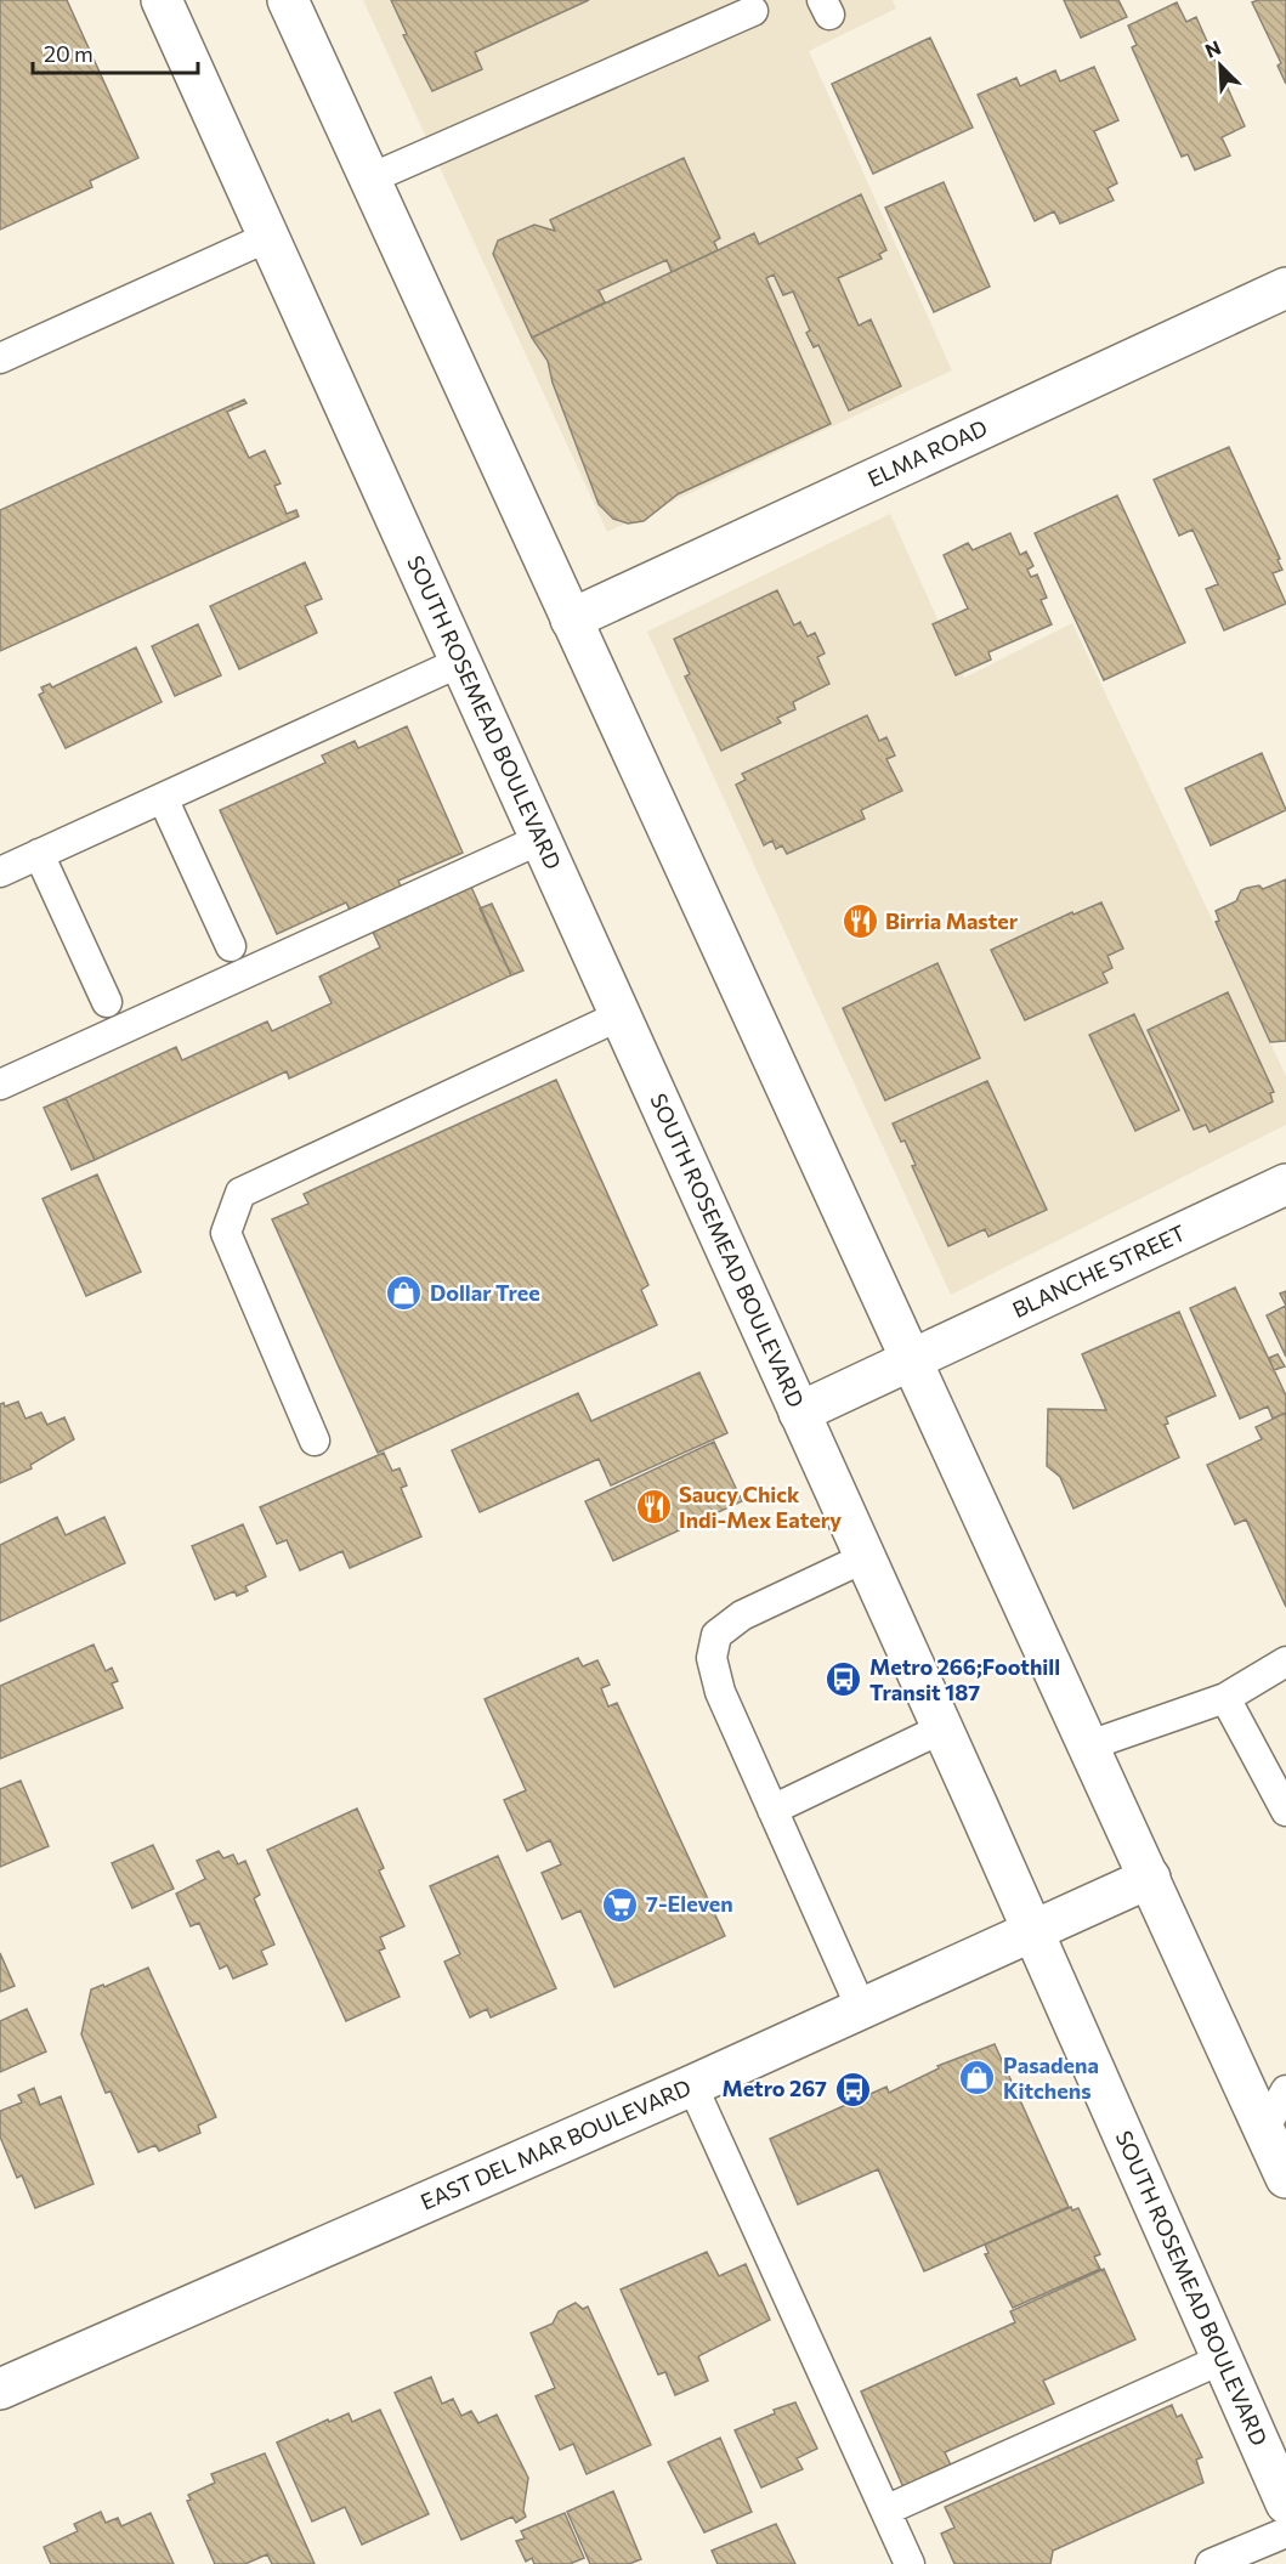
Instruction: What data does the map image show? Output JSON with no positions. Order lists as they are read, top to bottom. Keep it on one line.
{"streets":{"main road":["ELMA ROAD","SOUTH ROSEMEAD BOULEVARD","BLANCHE STREET","EAST DEL MAR BOULEVARD"]},"crossings":[["SOUTH ROSEMEAD BOULEVARD","BLANCHE STREET"],["SOUTH ROSEMEAD BOULEVARD","EAST DEL MAR BOULEVARD"]],"places":{"restaurant":["Birria Master","Saucy Chick Indi-Mex Eatery"],"shop":["Dollar Tree","Pasadena Kitchens"],"bus stop":["Metro 266;Foothill Transit 187","Metro 267"],"supermarket":["7-Eleven"]},"scale_bar":"20 m","north":"top left"}
